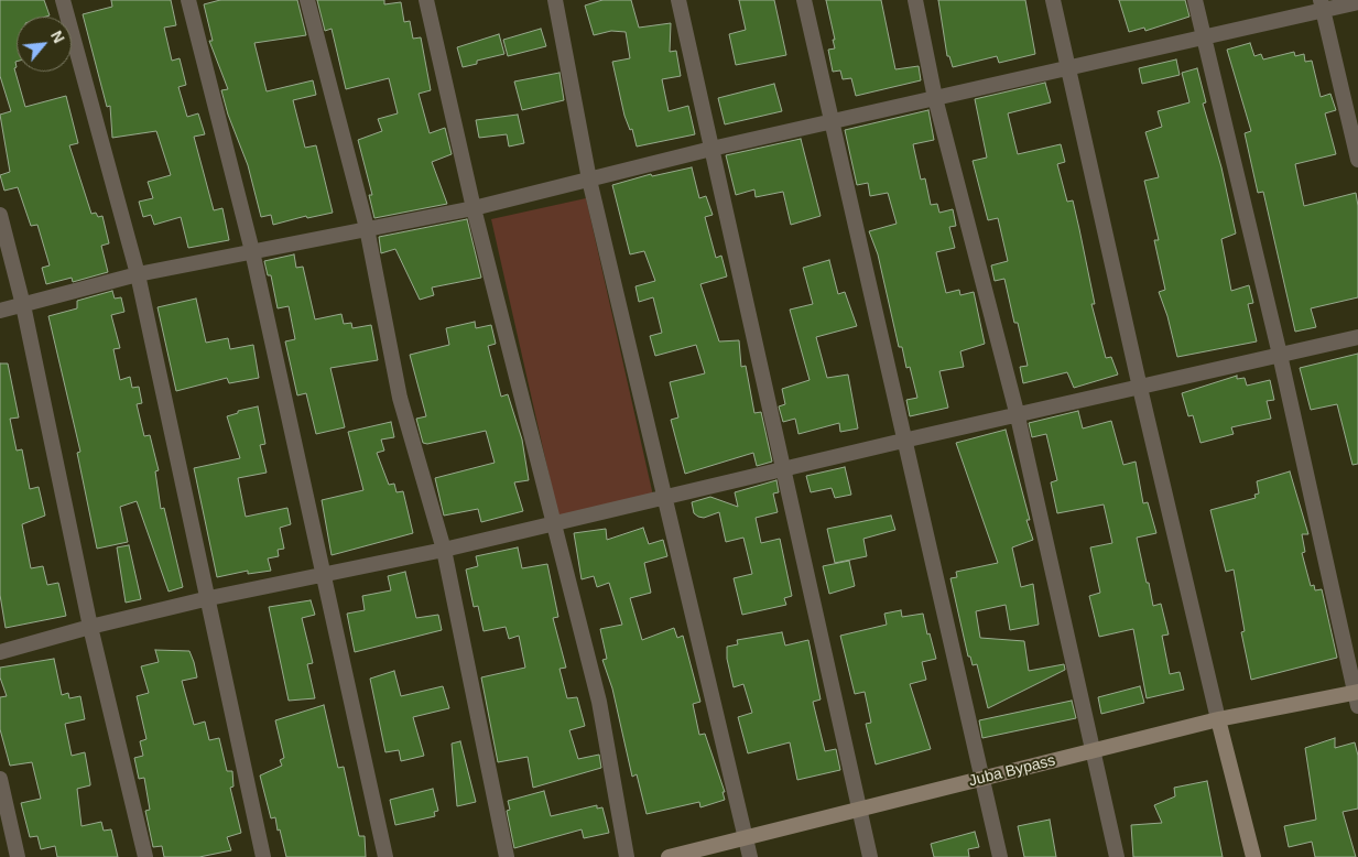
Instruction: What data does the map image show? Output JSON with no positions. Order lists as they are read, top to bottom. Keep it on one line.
{"streets":{"main road":["Juba Bypass"]},"north":"top right"}
